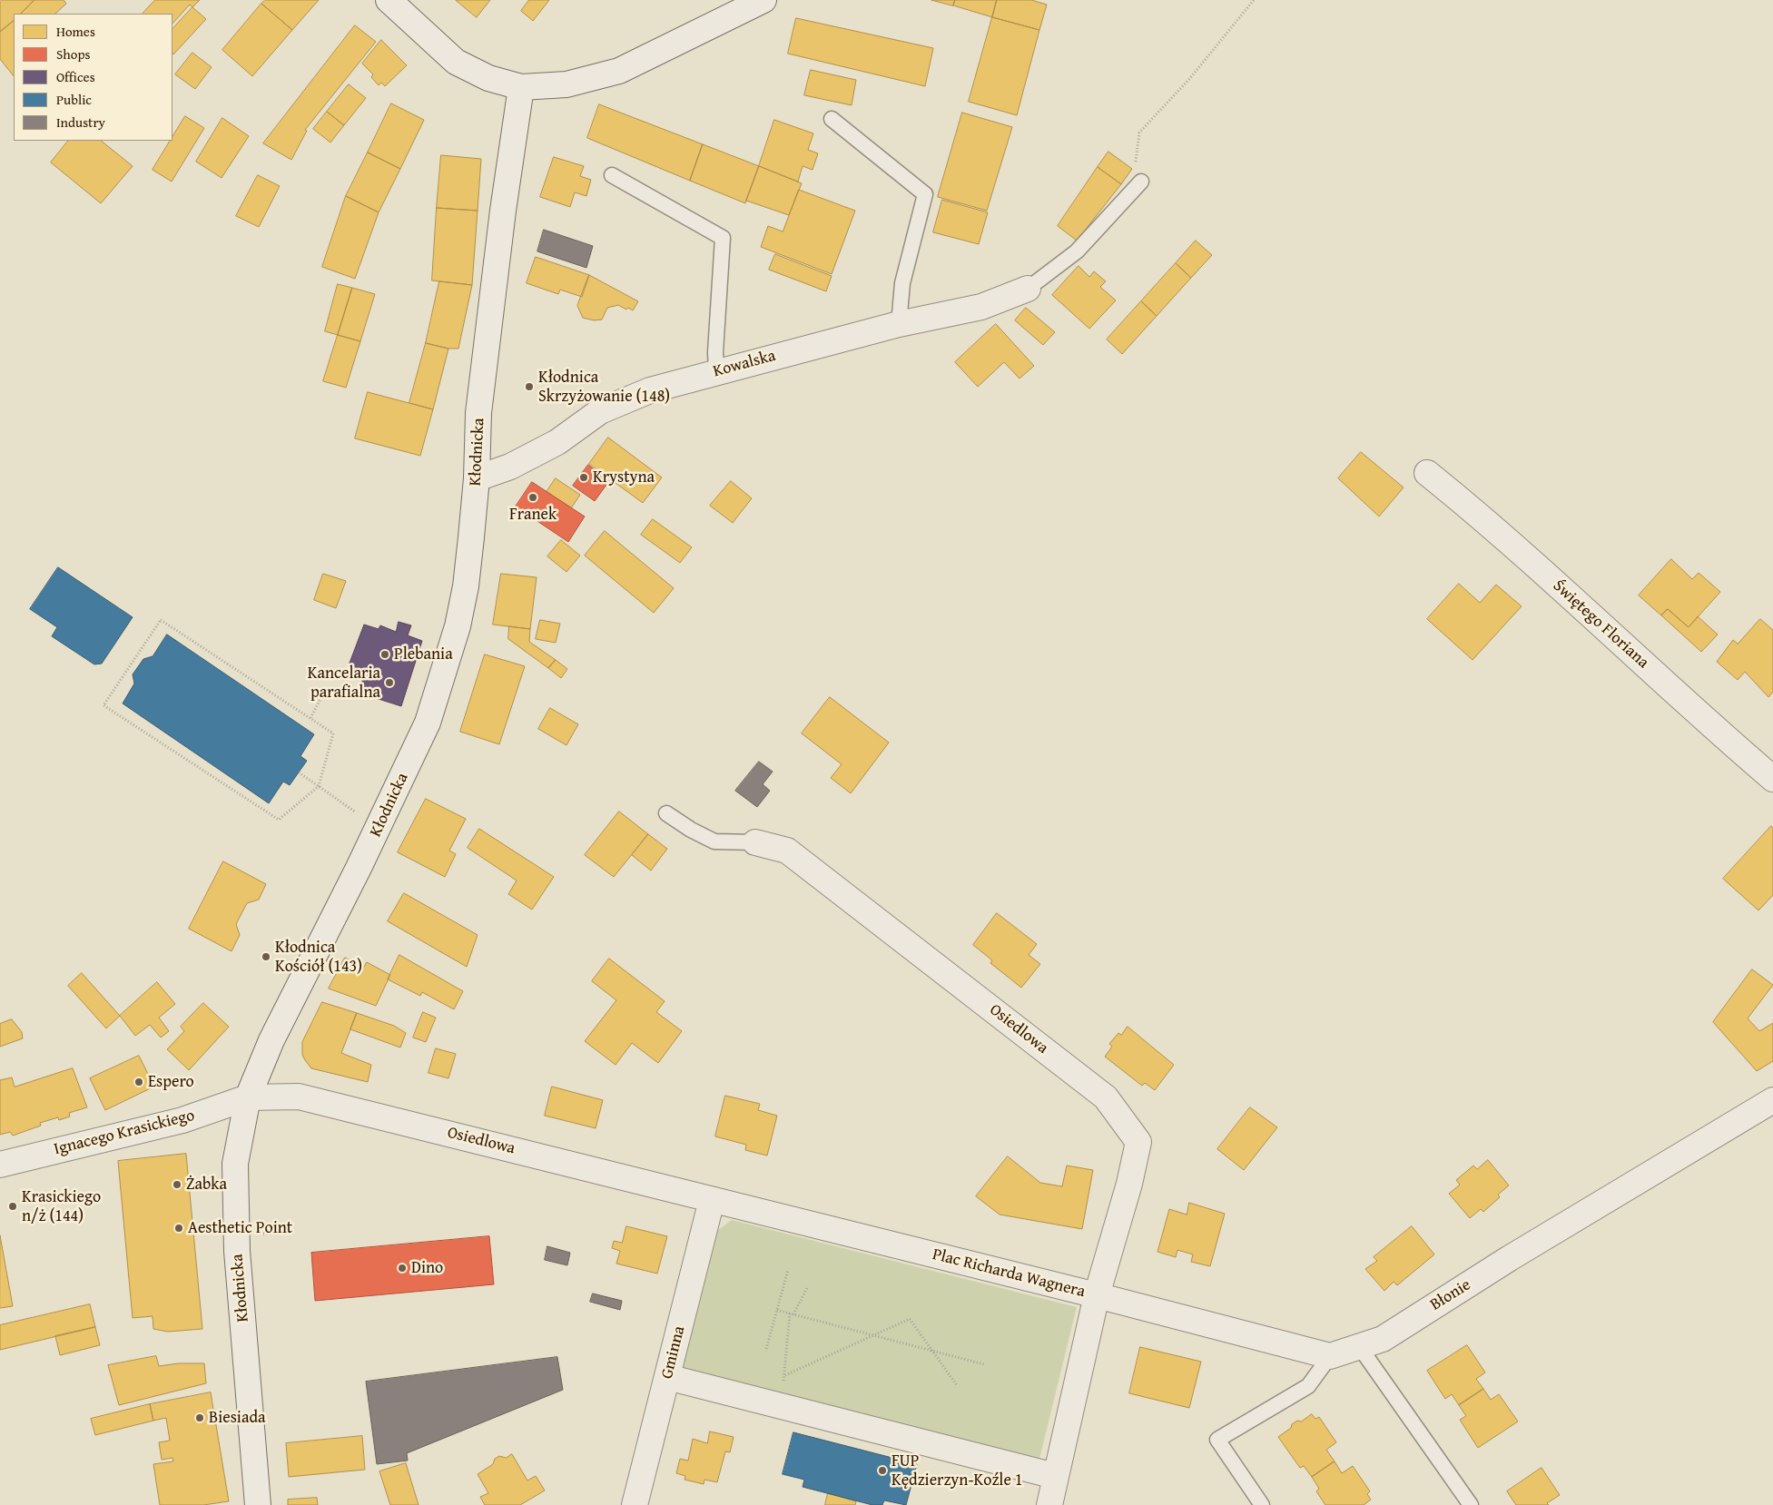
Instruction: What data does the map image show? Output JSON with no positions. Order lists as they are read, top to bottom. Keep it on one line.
{"streets":{"street":["Kowalska","Kłodnicka","Świętego Floriana","Osiedlowa","Ignacego Krasickiego","Plac Richarda Wagnera","Błonie","Gminna"]},"crossings":[["Kowalska","Kłodnicka"],["Kłodnicka","Osiedlowa"],["Kłodnicka","Ignacego Krasickiego"],["Osiedlowa","Ignacego Krasickiego"],["Osiedlowa","Plac Richarda Wagnera"],["Osiedlowa","Gminna"],["Plac Richarda Wagnera","Gminna"]],"places":["Kłodnica Skrzyżowanie (148)","Krystyna","Franek","Plebania","Kancelaria parafialna","Kłodnica Kościół (143)","Espero","Żabka","Krasickiego n/ż (144)","Aesthetic Point","Dino","Biesiada","FUP Kędzierzyn-Koźle 1"],"legend":["Homes","Shops","Offices","Public","Industry"]}
